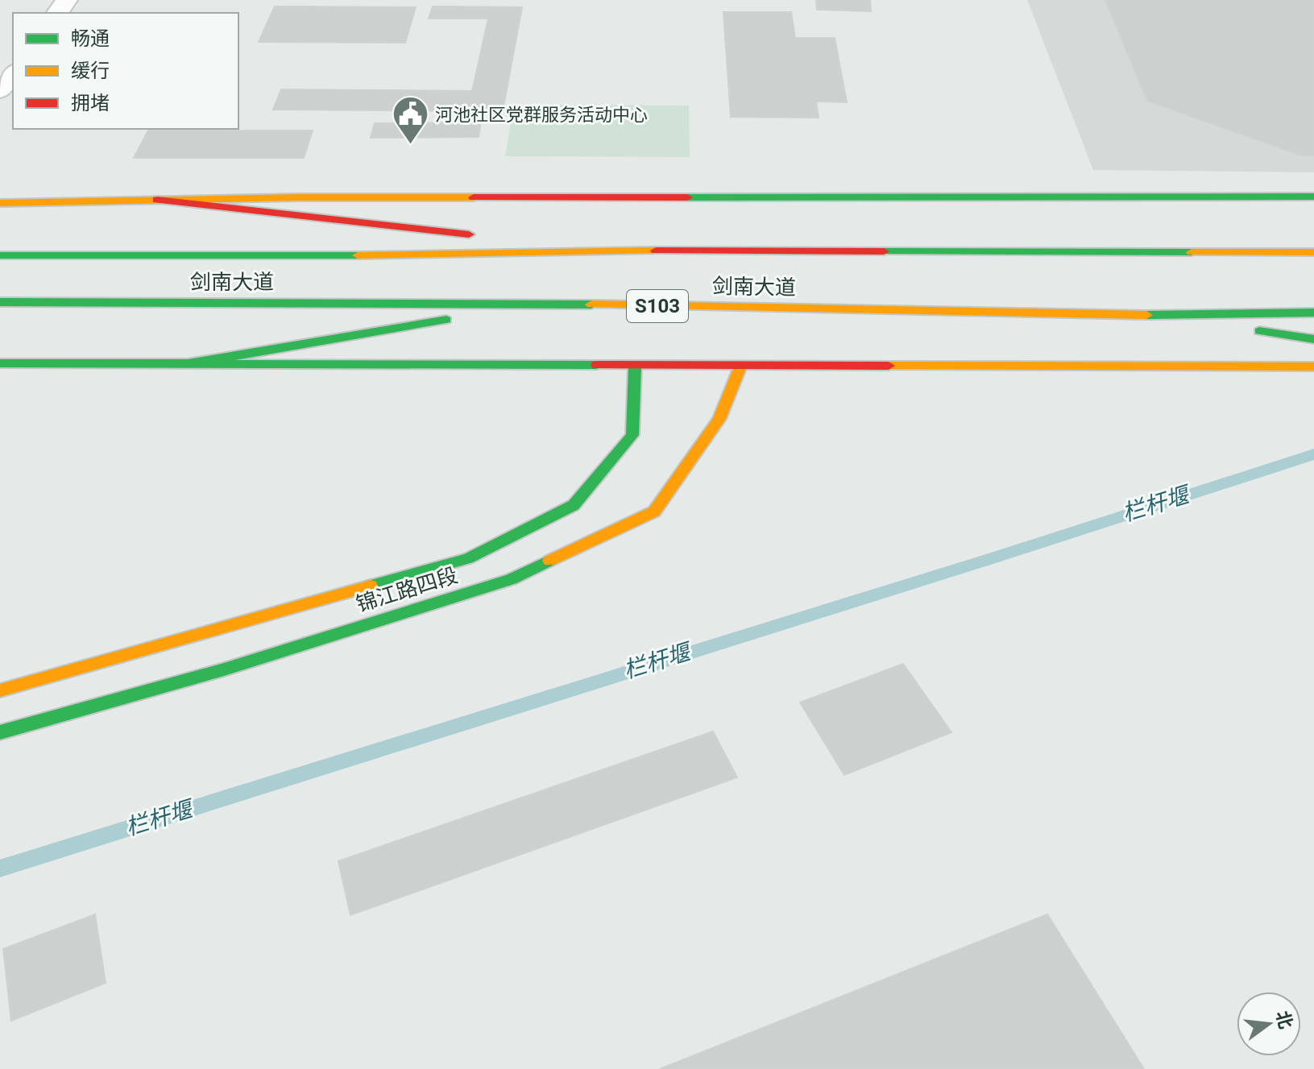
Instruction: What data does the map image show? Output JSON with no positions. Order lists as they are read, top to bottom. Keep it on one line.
{"streets":{"main road":["剑南大道","S103","锦江路四段"]},"water":["栏杆堰"],"places":{"public building":["河池社区党群服务活动中心"]},"legend":["畅通","缓行","拥堵"],"north":"right"}
